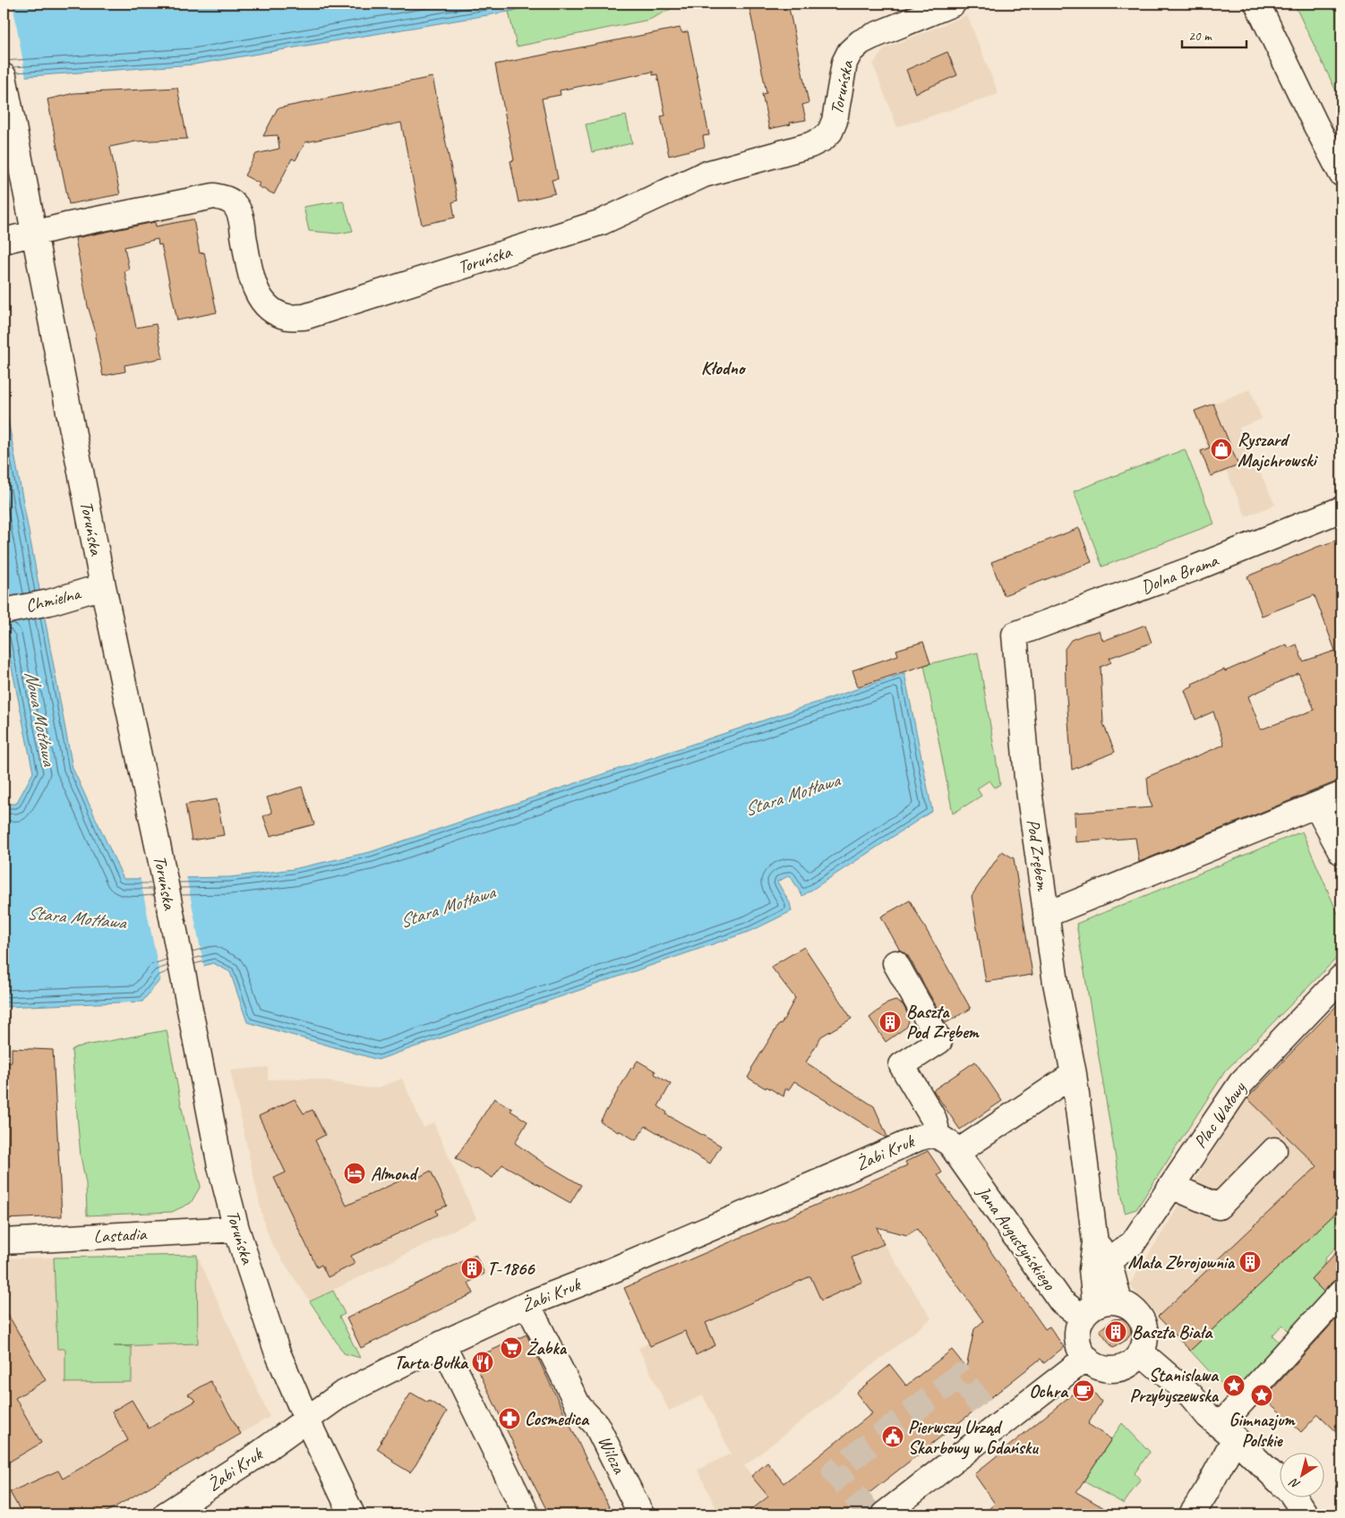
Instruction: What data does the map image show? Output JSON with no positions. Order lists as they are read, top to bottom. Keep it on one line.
{"streets":{"street":["Toruńska","Dolna Brama","Chmielna","Pod Zrębem","Plac Wałowy","Żabi Kruk","Lastadia","Jana Augustyńskiego","Wilcza"]},"crossings":[["Toruńska","Chmielna"],["Toruńska","Żabi Kruk"],["Toruńska","Lastadia"],["Dolna Brama","Pod Zrębem"],["Pod Zrębem","Plac Wałowy"],["Pod Zrębem","Jana Augustyńskiego"],["Żabi Kruk","Jana Augustyńskiego"],["Żabi Kruk","Wilcza"]],"districts":["Kłodno"],"water":["Nowa Motława","Stara Motława"],"places":{"shop":["Ryszard Majchrowski"],"building":["Baszta Pod Zrębem","Mała Zbrojownia","T-1866","Baszta Biała"],"hotel":["Almond"],"supermarket":["Żabka"],"restaurant":["Tarta Bułka"],"place":["Stanislawa Przybyszewska","Gimnazjum Polskie"],"cafe":["Ochra"],"pharmacy":["Cosmedica"],"public building":["Pierwszy Urząd Skarbowy w Gdańsku"]},"scale_bar":"20 m","north":"bottom left"}
